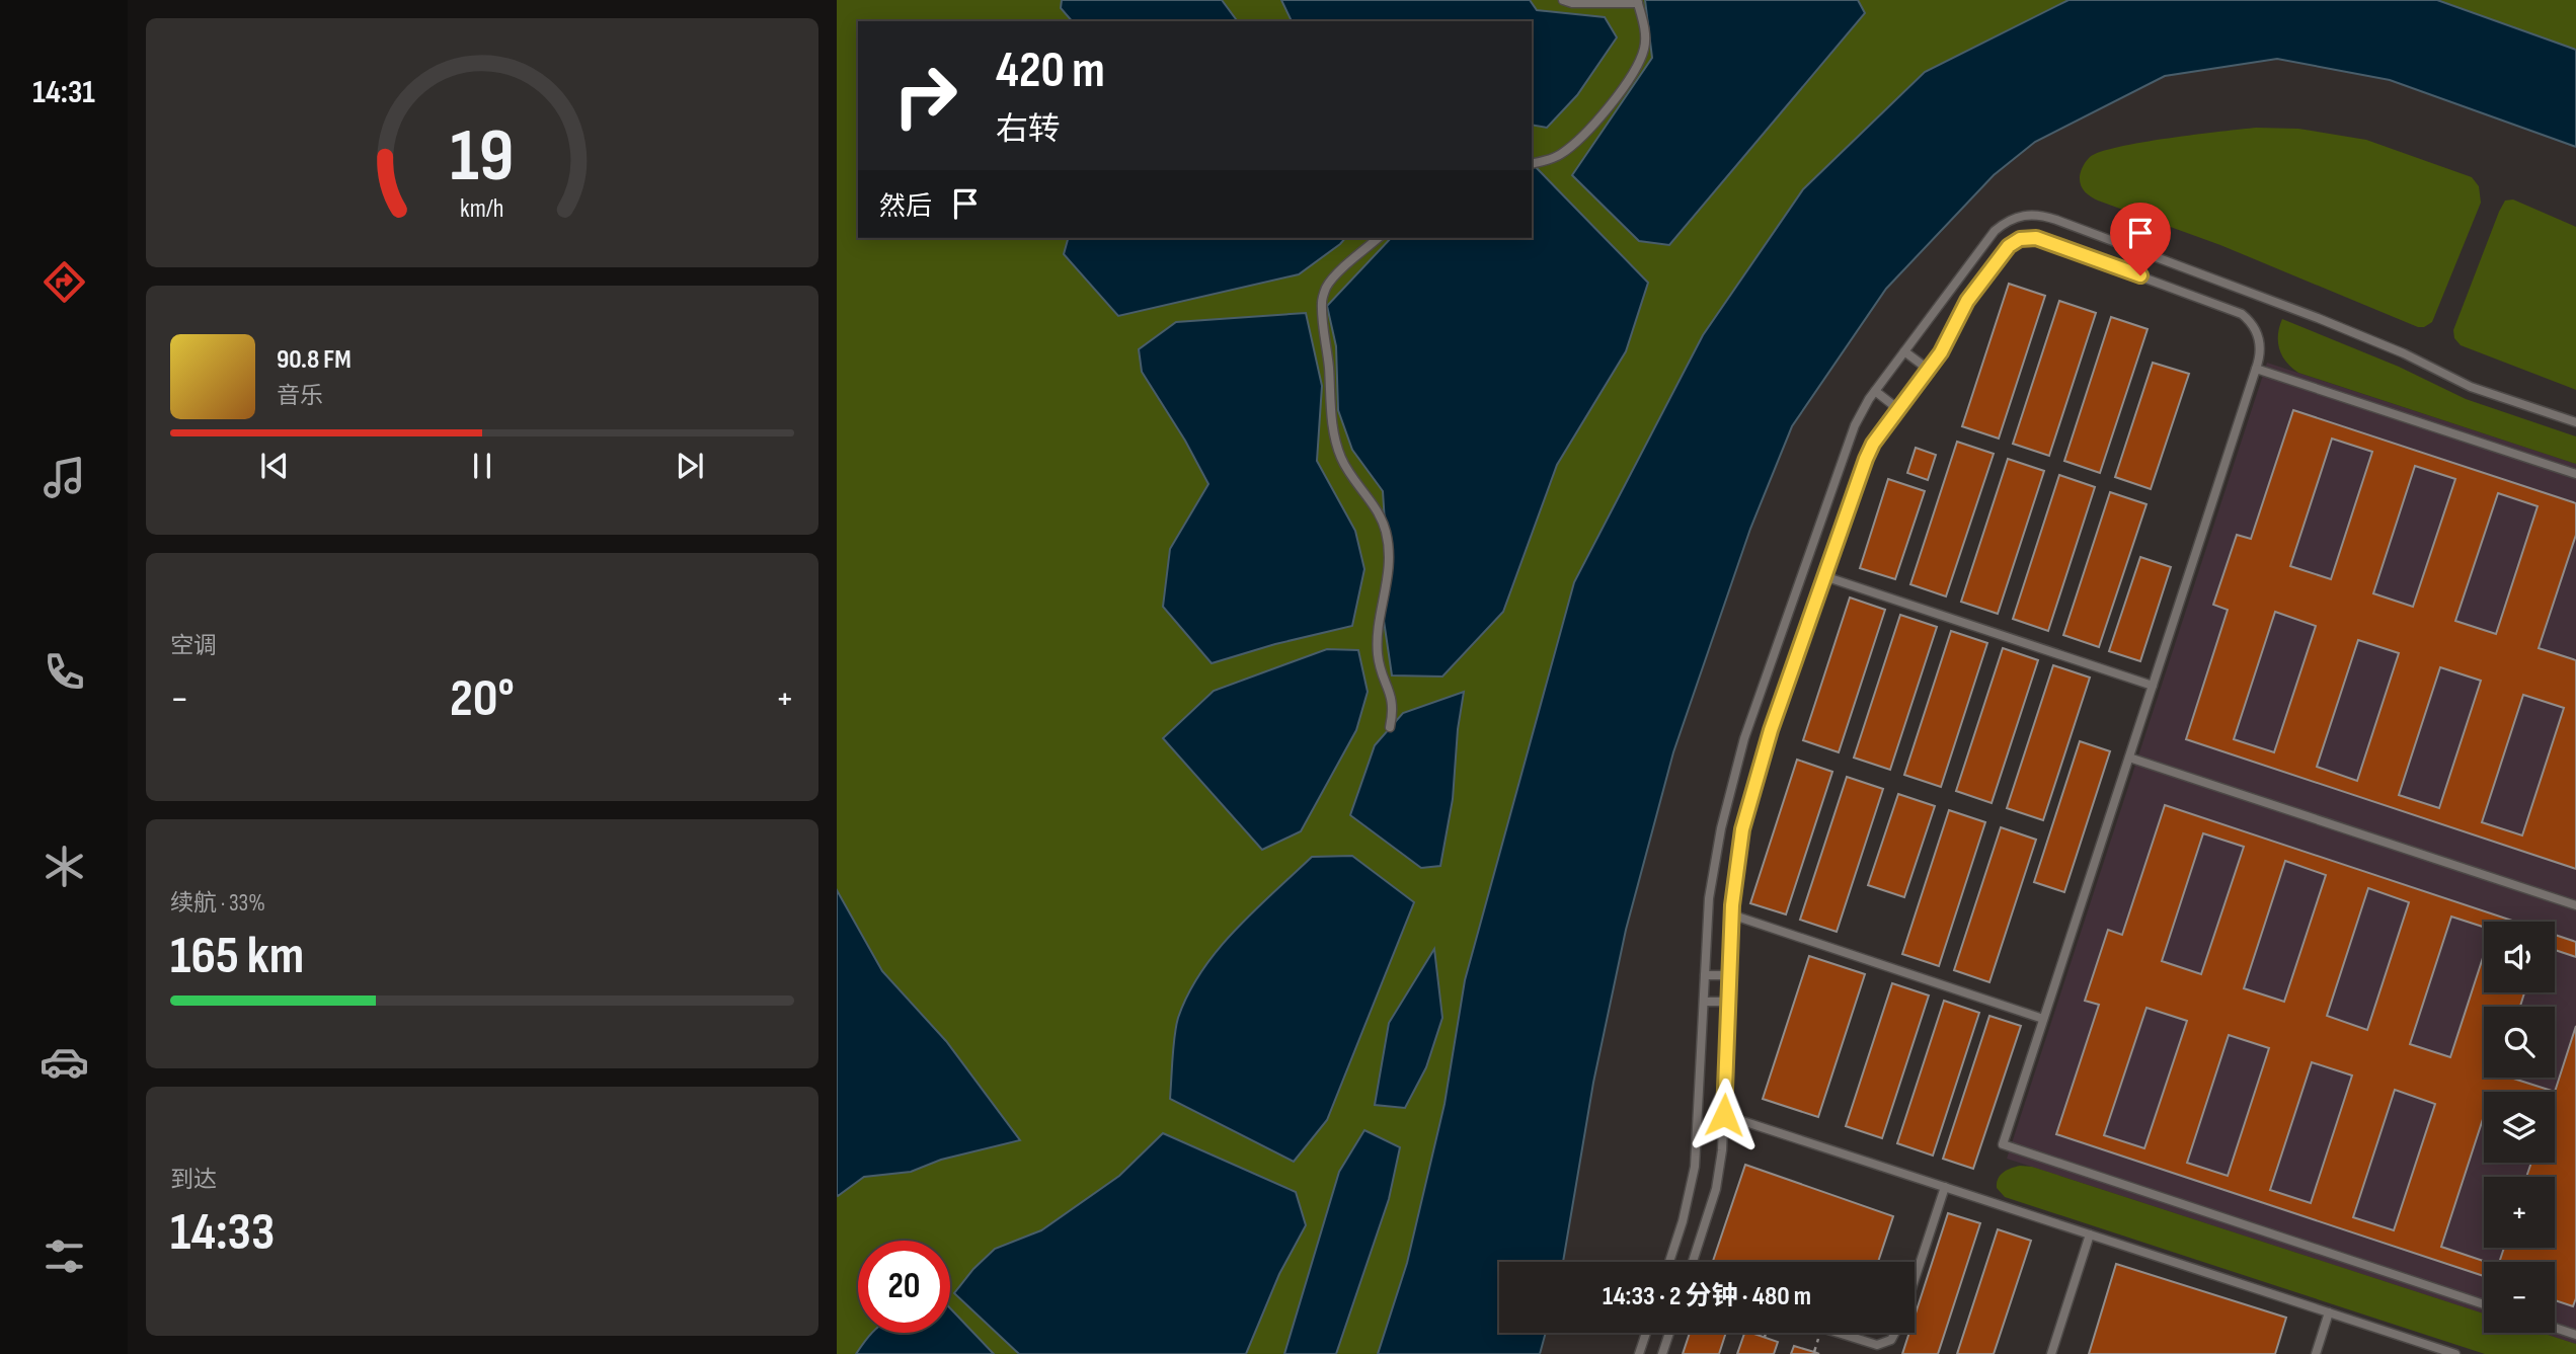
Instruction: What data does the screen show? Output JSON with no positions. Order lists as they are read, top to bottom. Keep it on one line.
{"page":{"tabs":"14:31","turn":["420 m","右转"],"then":"然后","song":["90.8 FM","音乐"],"tile":["空调",["续航 · 33%","165 km"],["到达","14:33"]],"heat":["−","20°","+"],"map_buttons":["+","−"],"limit":"20","trip":"14:33 · 2 分钟 · 480 m","gauge":["19","km/h"]}}
